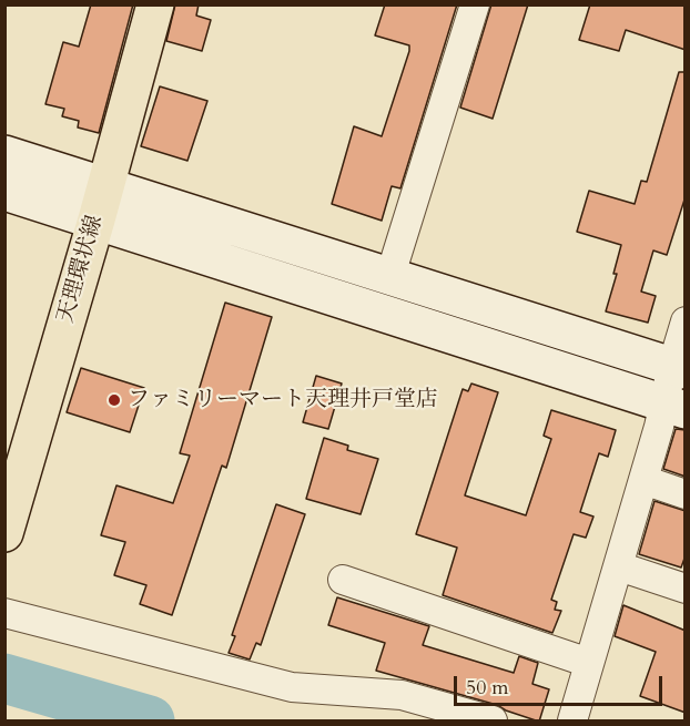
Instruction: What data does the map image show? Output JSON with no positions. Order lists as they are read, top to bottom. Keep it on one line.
{"streets":{"main road":["天理環状線"]},"places":["ファミリーマート天理井戸堂店"],"scale_bar":"50 m"}
